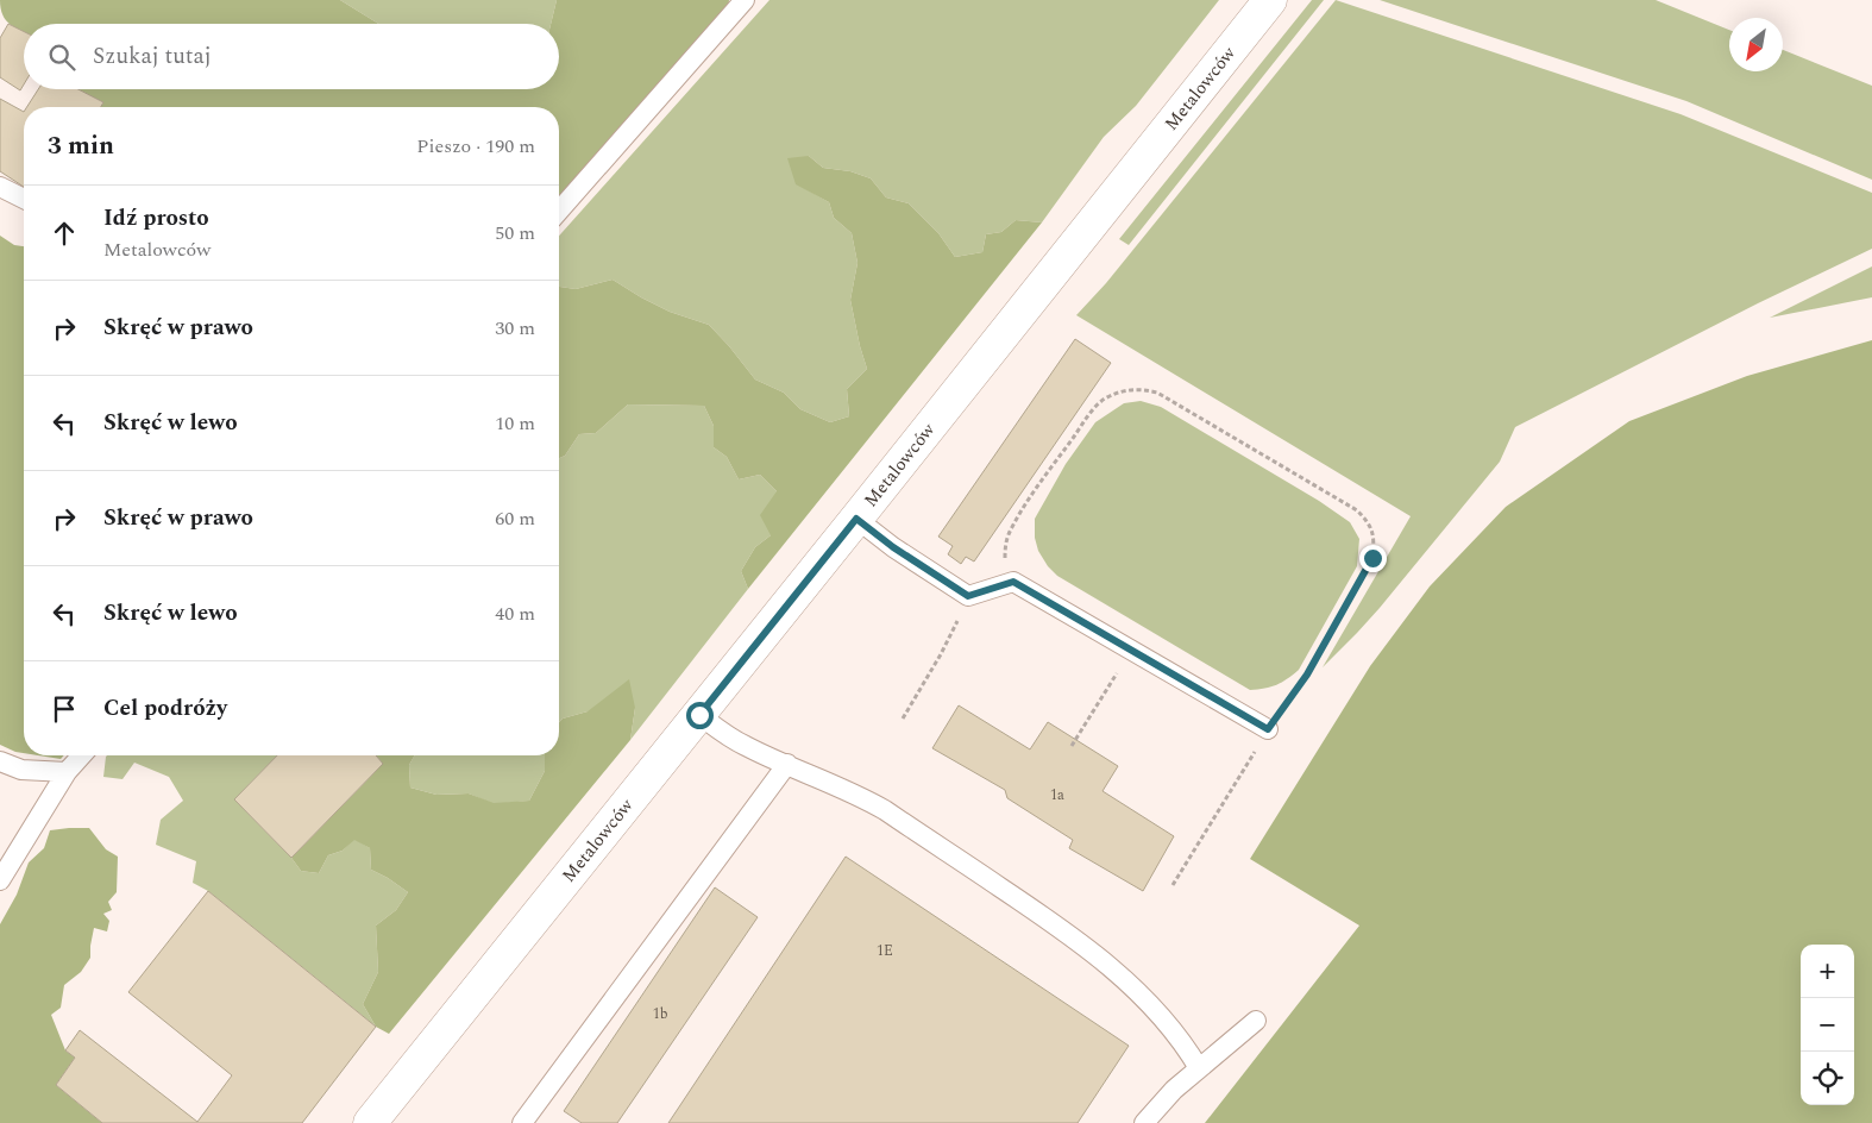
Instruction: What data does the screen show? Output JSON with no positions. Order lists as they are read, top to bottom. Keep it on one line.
{"streets":{"street":["Metalowców"]},"house_numbers":["1a","1E","1b"],"north":"bottom left","page":{"search":"Szukaj tutaj","heading":["3 min","Pieszo · 190 m"],"list":[["Idź prosto","Metalowców","50 m"],["Skręć w prawo","30 m"],["Skręć w lewo","10 m"],["Skręć w prawo","60 m"],["Skręć w lewo","40 m"],"Cel podróży"],"map_buttons":["+","−"]}}
